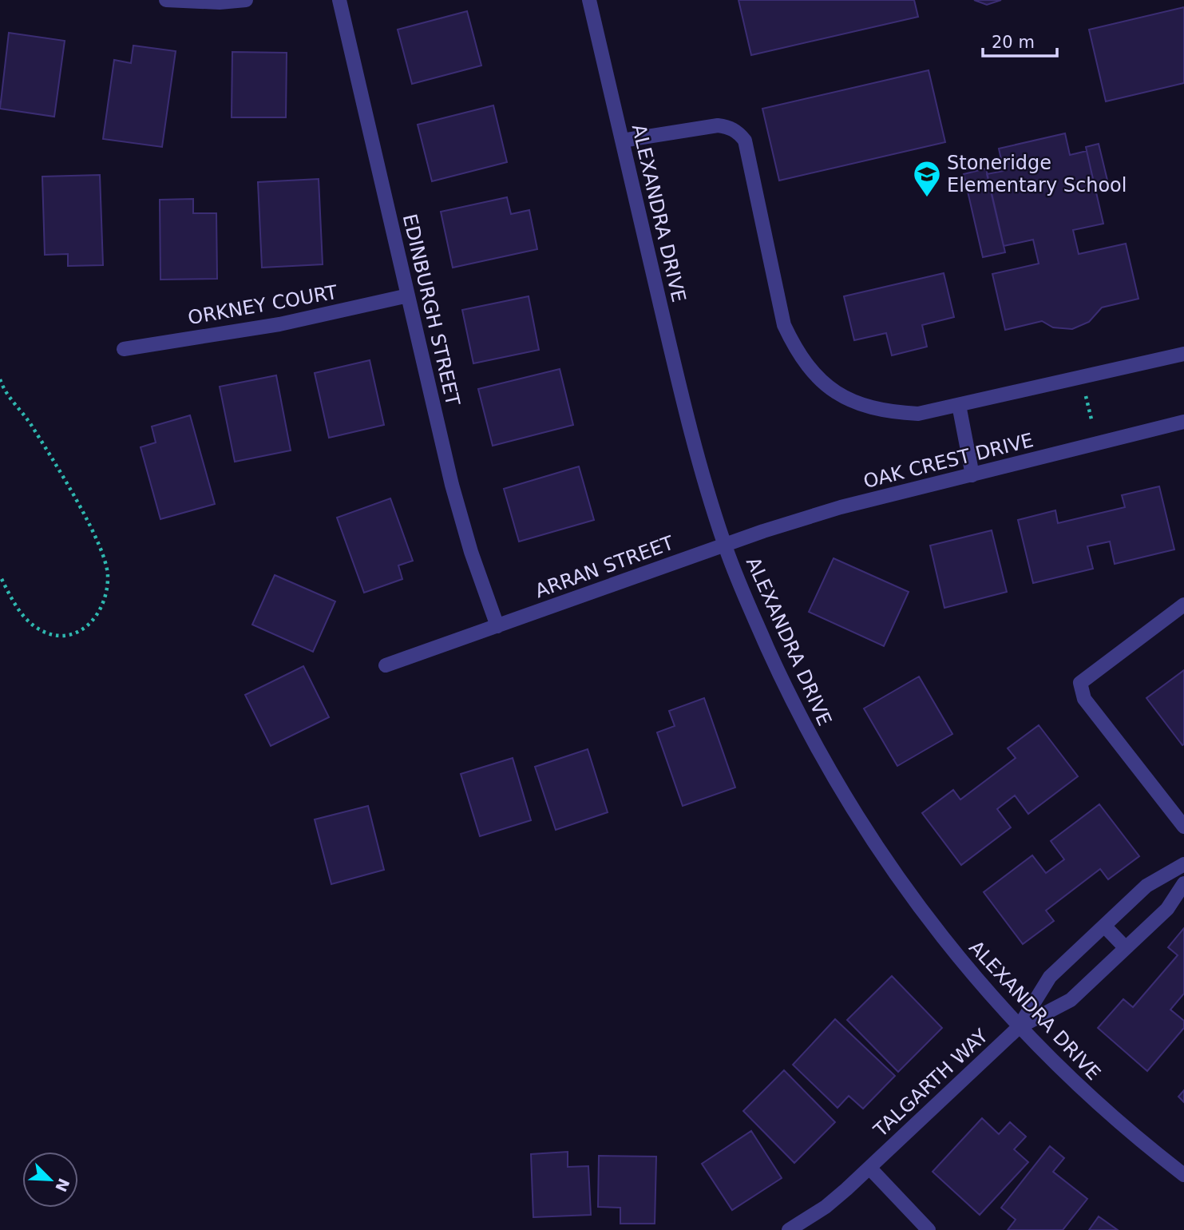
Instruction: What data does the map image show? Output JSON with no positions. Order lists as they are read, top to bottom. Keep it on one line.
{"streets":{"street":["ALEXANDRA DRIVE","ORKNEY COURT","EDINBURGH STREET","OAK CREST DRIVE","ARRAN STREET","TALGARTH WAY"]},"crossings":[["ALEXANDRA DRIVE","OAK CREST DRIVE"],["ALEXANDRA DRIVE","ARRAN STREET"],["ALEXANDRA DRIVE","TALGARTH WAY"],["ORKNEY COURT","EDINBURGH STREET"],["EDINBURGH STREET","ARRAN STREET"],["OAK CREST DRIVE","ARRAN STREET"]],"places":{"school or university":["Stoneridge Elementary School"]},"scale_bar":"20 m","north":"bottom right"}
